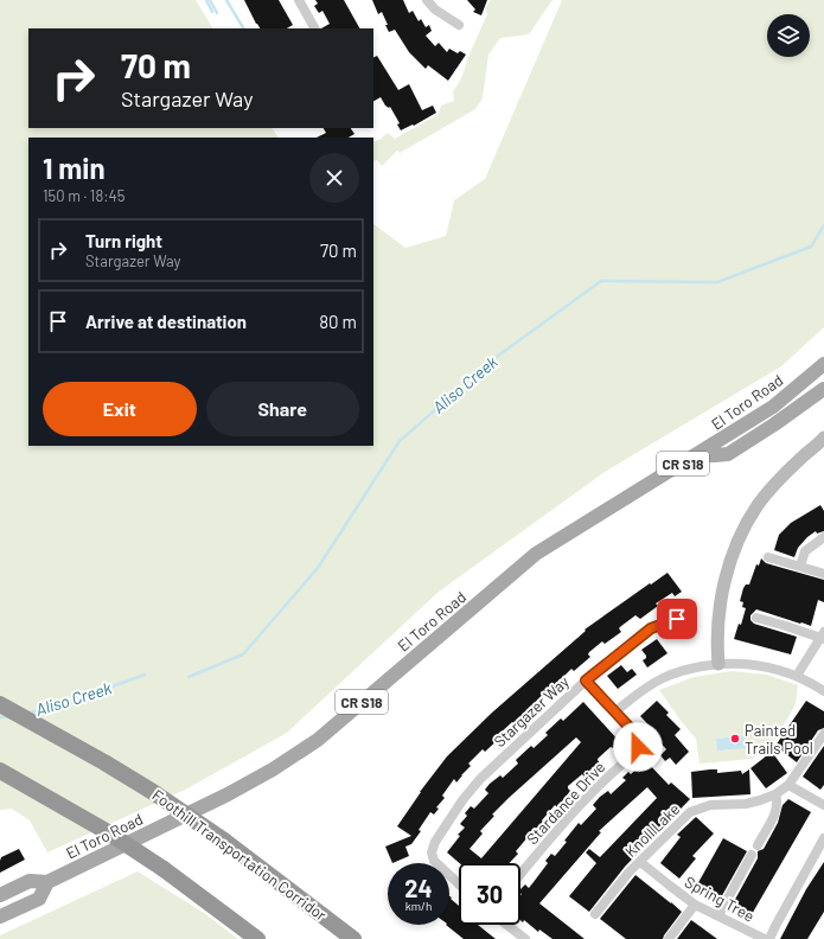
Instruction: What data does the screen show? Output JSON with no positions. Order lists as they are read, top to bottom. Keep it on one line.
{"streets":{"highway":["Foothill Transportation Corridor"],"main road":["El Toro Road","CR S18"],"street":["Stargazer Way","Stardance Drive","Knoll Lake","Spring Tree"]},"crossings":[["Knoll Lake","Spring Tree"]],"water":["Aliso Creek"],"places":["Painted Trails Pool"],"page":{"turn":["70 m","Stargazer Way"],"heading":["1 min","150 m · 18:45"],"list":[{"name":"Turn right","note":"Stargazer Way","value":"70 m"},{"name":"Arrive at destination","value":"80 m"}],"buttons":["Exit","Share"],"speed":"24 km/h","limit":"30"}}
